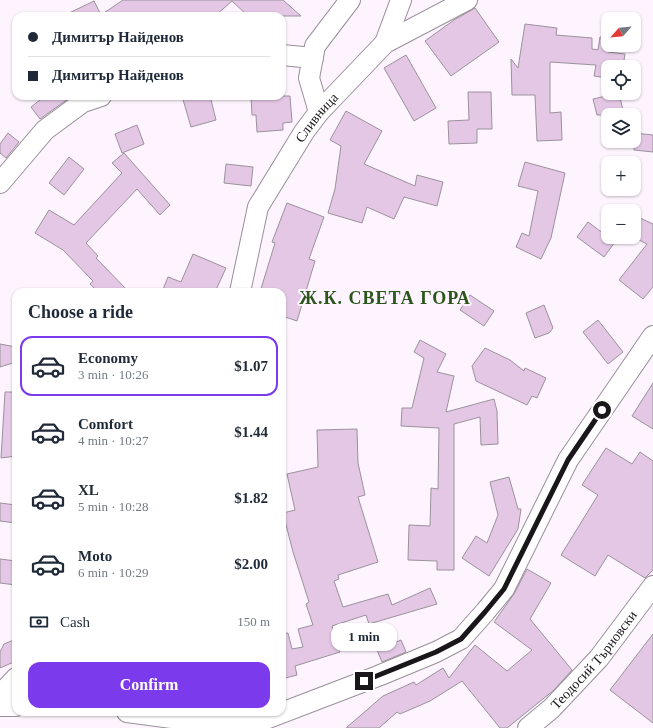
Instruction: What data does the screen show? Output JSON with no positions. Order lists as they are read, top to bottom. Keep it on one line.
{"streets":{"street":["Сливница","Теодосий Търновски"]},"districts":["Ж.К. СВЕТА ГОРА"],"north":"bottom left","page":{"map_buttons":["+","−"],"banner":["Димитър Найденов","Димитър Найденов"],"heading":"Choose a ride","list":[{"name":"Economy","note":"3 min · 10:26","value":"$1.07"},{"name":"Comfort","note":"4 min · 10:27","value":"$1.44"},{"name":"XL","note":"5 min · 10:28","value":"$1.82"},{"name":"Moto","note":"6 min · 10:29","value":"$2.00"}],"pay":["Cash","150 m"],"bubble":"1 min","buttons":"Confirm"}}
